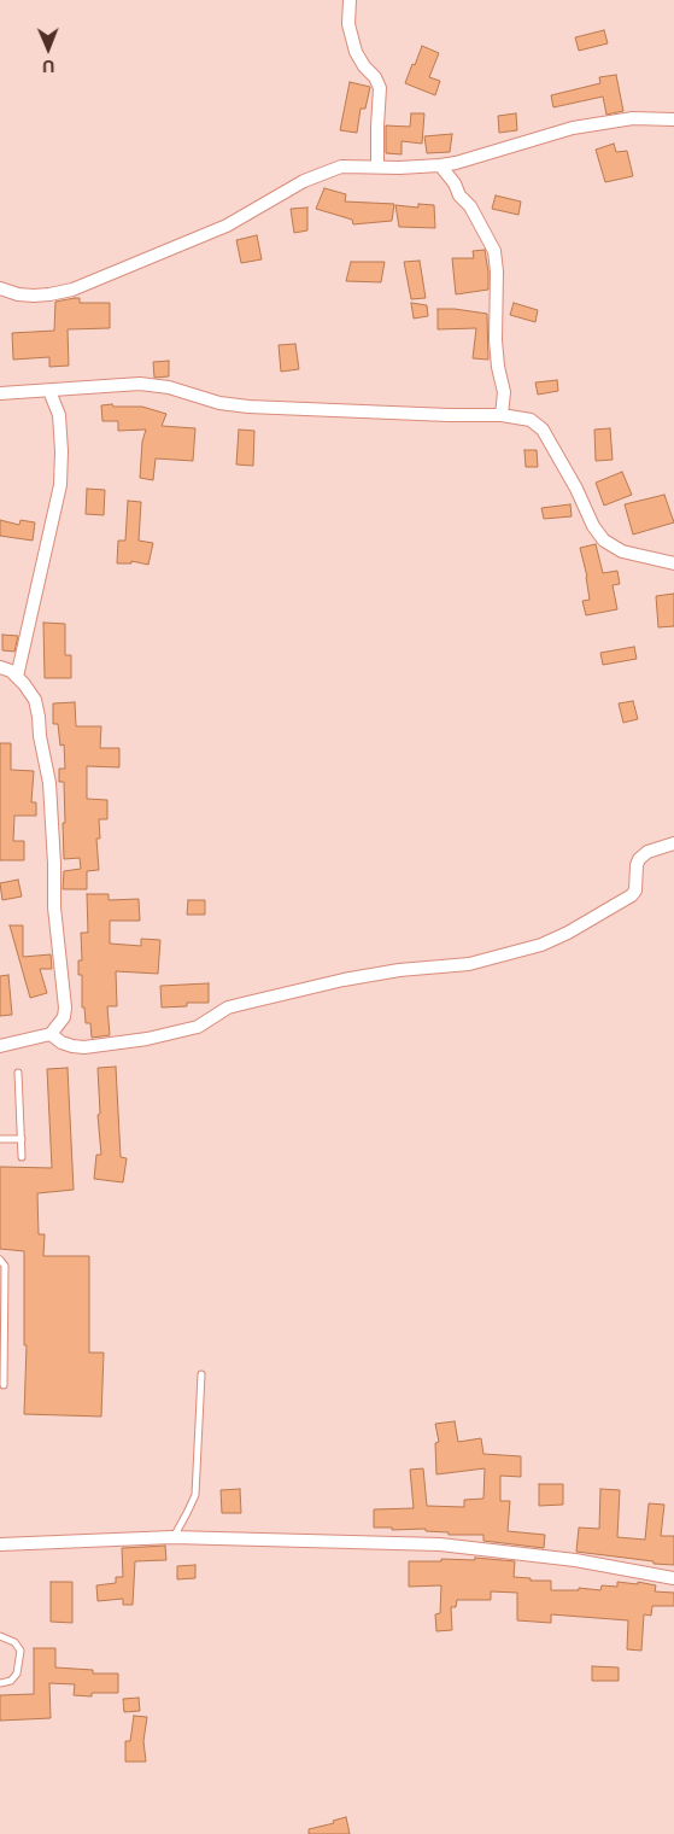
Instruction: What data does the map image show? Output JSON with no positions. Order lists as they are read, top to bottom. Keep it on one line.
{"north":"bottom"}
